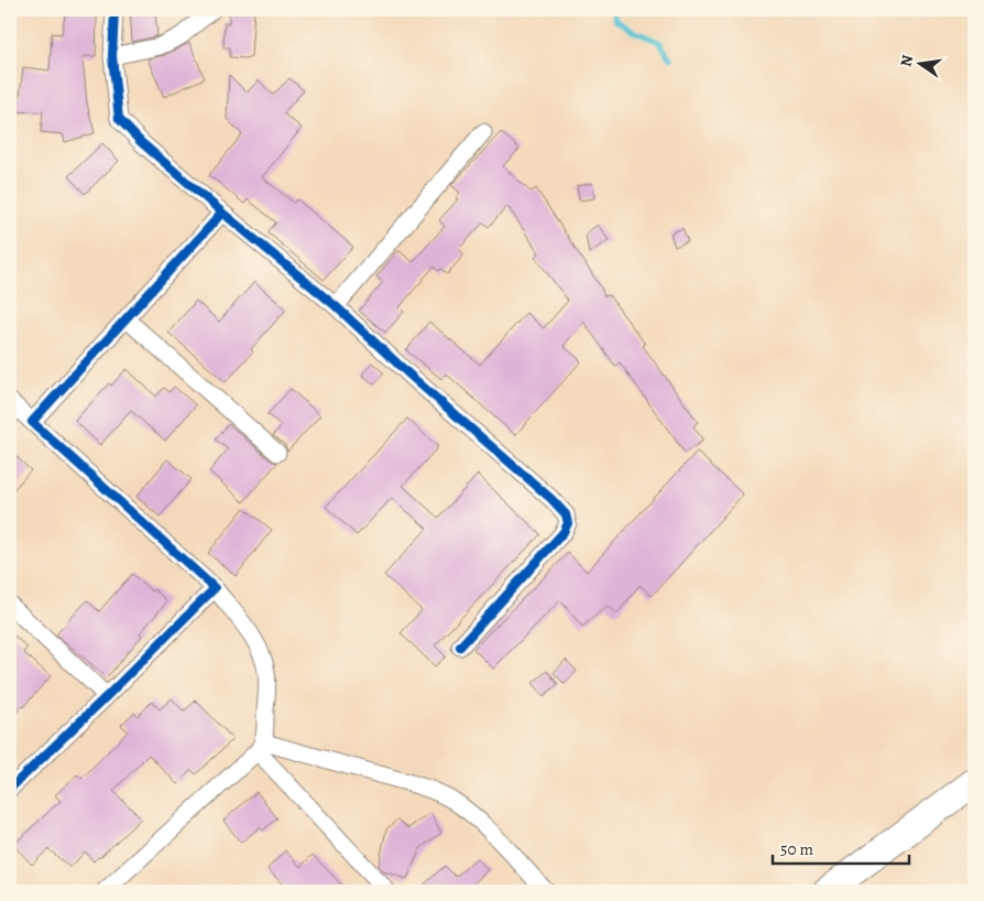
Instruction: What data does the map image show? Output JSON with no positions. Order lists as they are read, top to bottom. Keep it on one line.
{"scale_bar":"50 m","north":"left"}
